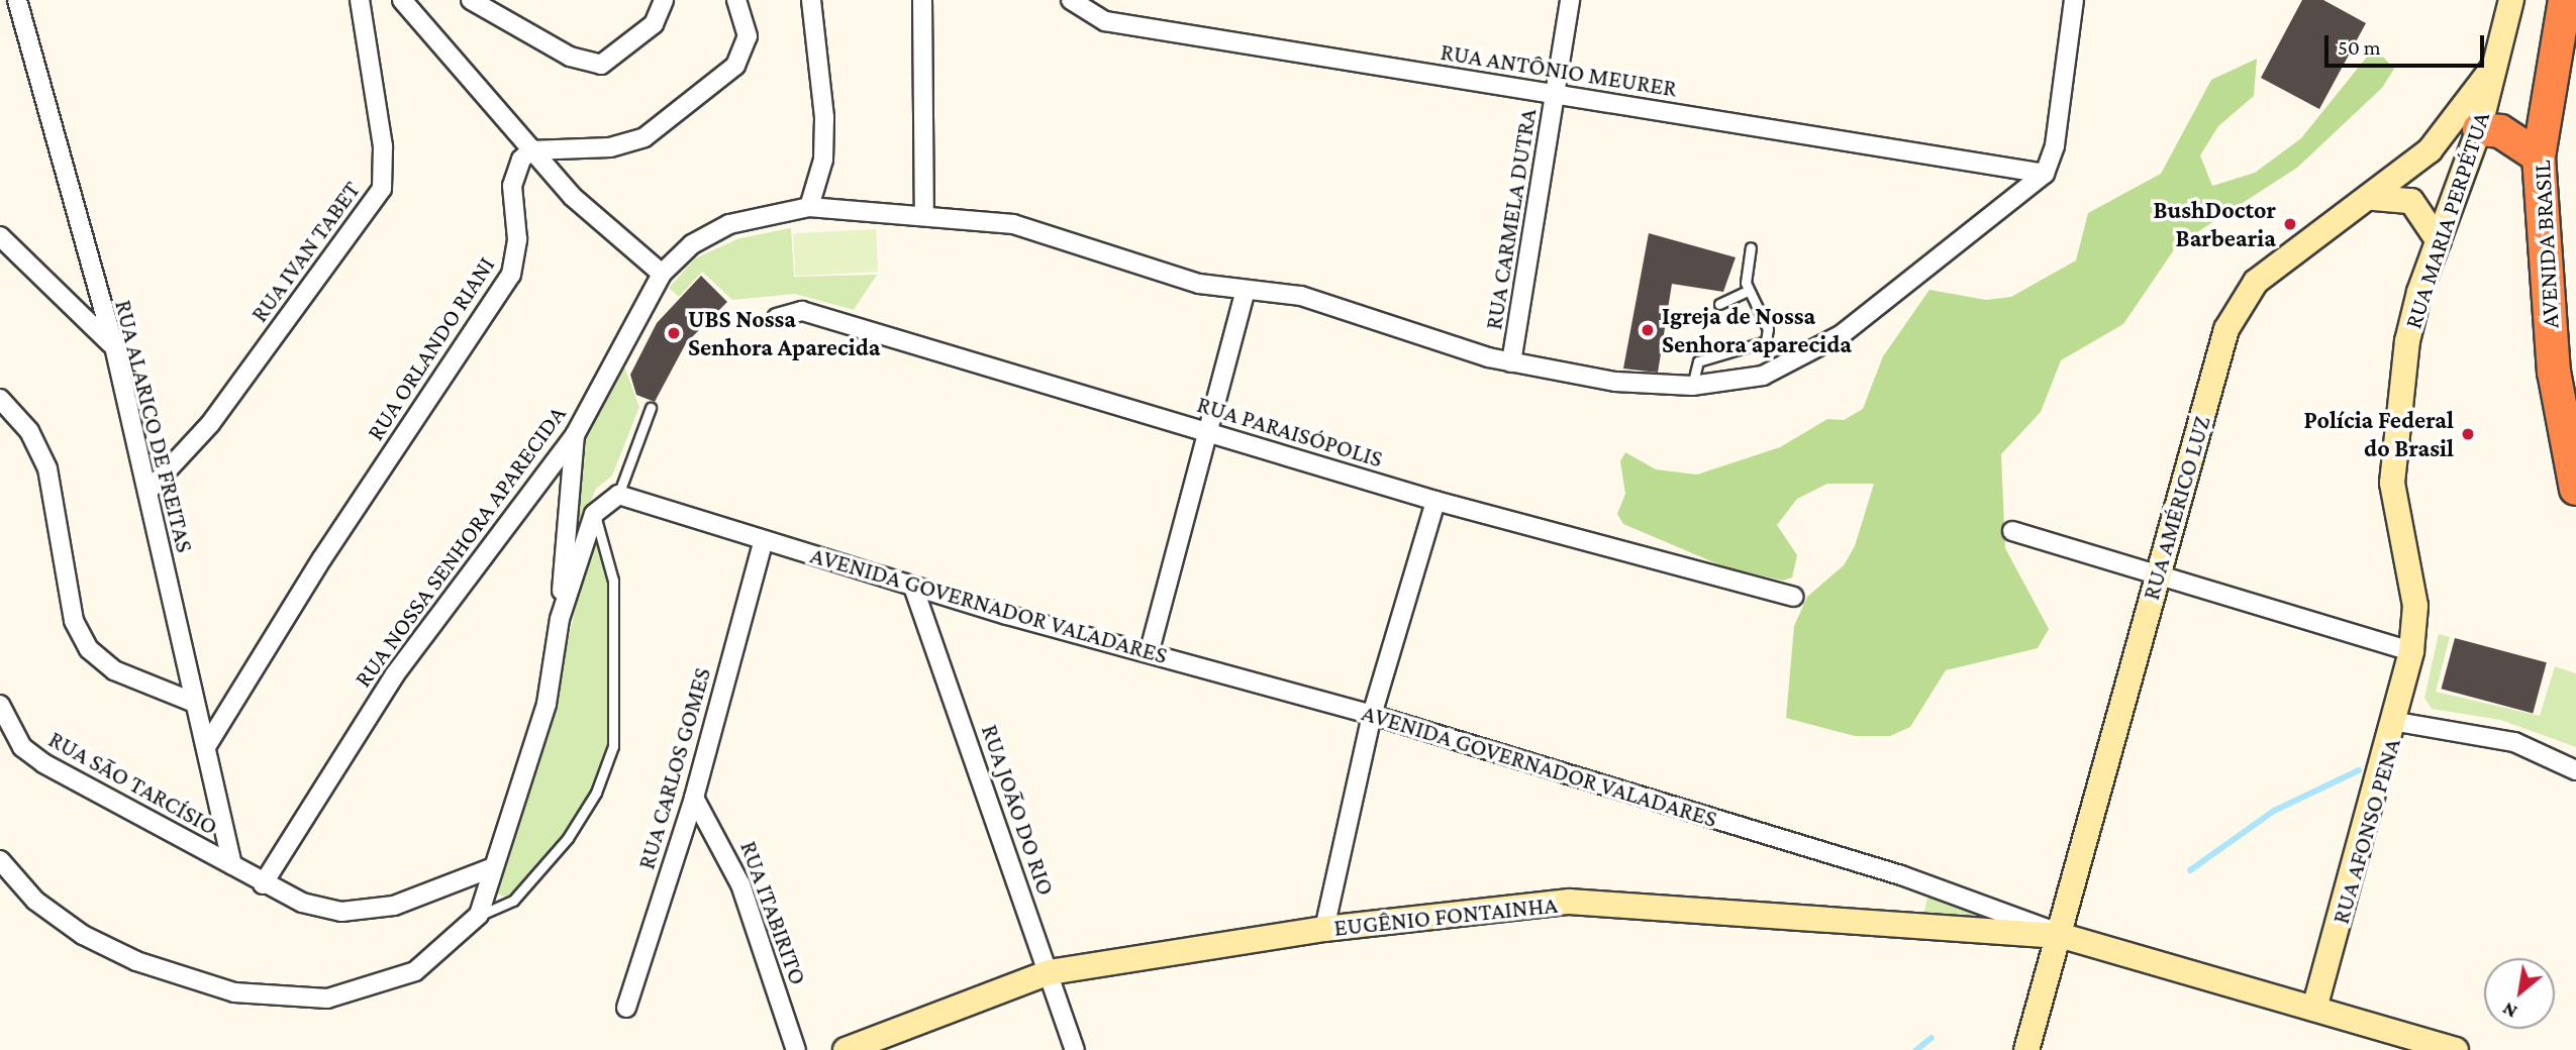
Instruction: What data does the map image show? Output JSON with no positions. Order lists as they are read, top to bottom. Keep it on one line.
{"streets":{"highway":["AVENIDA BRASIL"],"street":["RUA ANTÔNIO MEURER","RUA CARMELA DUTRA","RUA MARIA PERPÉTUA","RUA IVAN TABET","RUA ORLANDO RIANI","RUA ALARICO DE FREITAS","RUA PARAISÓPOLIS","RUA AMÉRICO LUZ","RUA NOSSA SENHORA APARECIDA","AVENIDA GOVERNADOR VALADARES","RUA CARLOS GOMES","RUA SÃO TARCÍSIO","RUA JOÃO DO RIO","RUA AFONSO PENA","RUA ITABIRITO","EUGÊNIO FONTAINHA"]},"crossings":[["RUA ANTÔNIO MEURER","RUA CARMELA DUTRA"],["RUA ANTÔNIO MEURER","RUA NOSSA SENHORA APARECIDA"],["RUA CARMELA DUTRA","RUA NOSSA SENHORA APARECIDA"],["RUA MARIA PERPÉTUA","RUA AMÉRICO LUZ"],["RUA MARIA PERPÉTUA","RUA AFONSO PENA"],["RUA IVAN TABET","RUA ALARICO DE FREITAS"],["RUA ORLANDO RIANI","RUA ALARICO DE FREITAS"],["RUA ALARICO DE FREITAS","RUA SÃO TARCÍSIO"],["RUA AMÉRICO LUZ","AVENIDA GOVERNADOR VALADARES"],["RUA AMÉRICO LUZ","EUGÊNIO FONTAINHA"],["RUA NOSSA SENHORA APARECIDA","RUA SÃO TARCÍSIO"],["AVENIDA GOVERNADOR VALADARES","RUA CARLOS GOMES"],["AVENIDA GOVERNADOR VALADARES","RUA JOÃO DO RIO"],["AVENIDA GOVERNADOR VALADARES","RUA AFONSO PENA"],["AVENIDA GOVERNADOR VALADARES","EUGÊNIO FONTAINHA"],["RUA CARLOS GOMES","RUA ITABIRITO"],["RUA JOÃO DO RIO","EUGÊNIO FONTAINHA"]],"places":["BushDoctor Barbearia","Igreja de Nossa Senhora aparecida","UBS Nossa Senhora Aparecida","Polícia Federal do Brasil"],"scale_bar":"50 m","north":"bottom left"}
